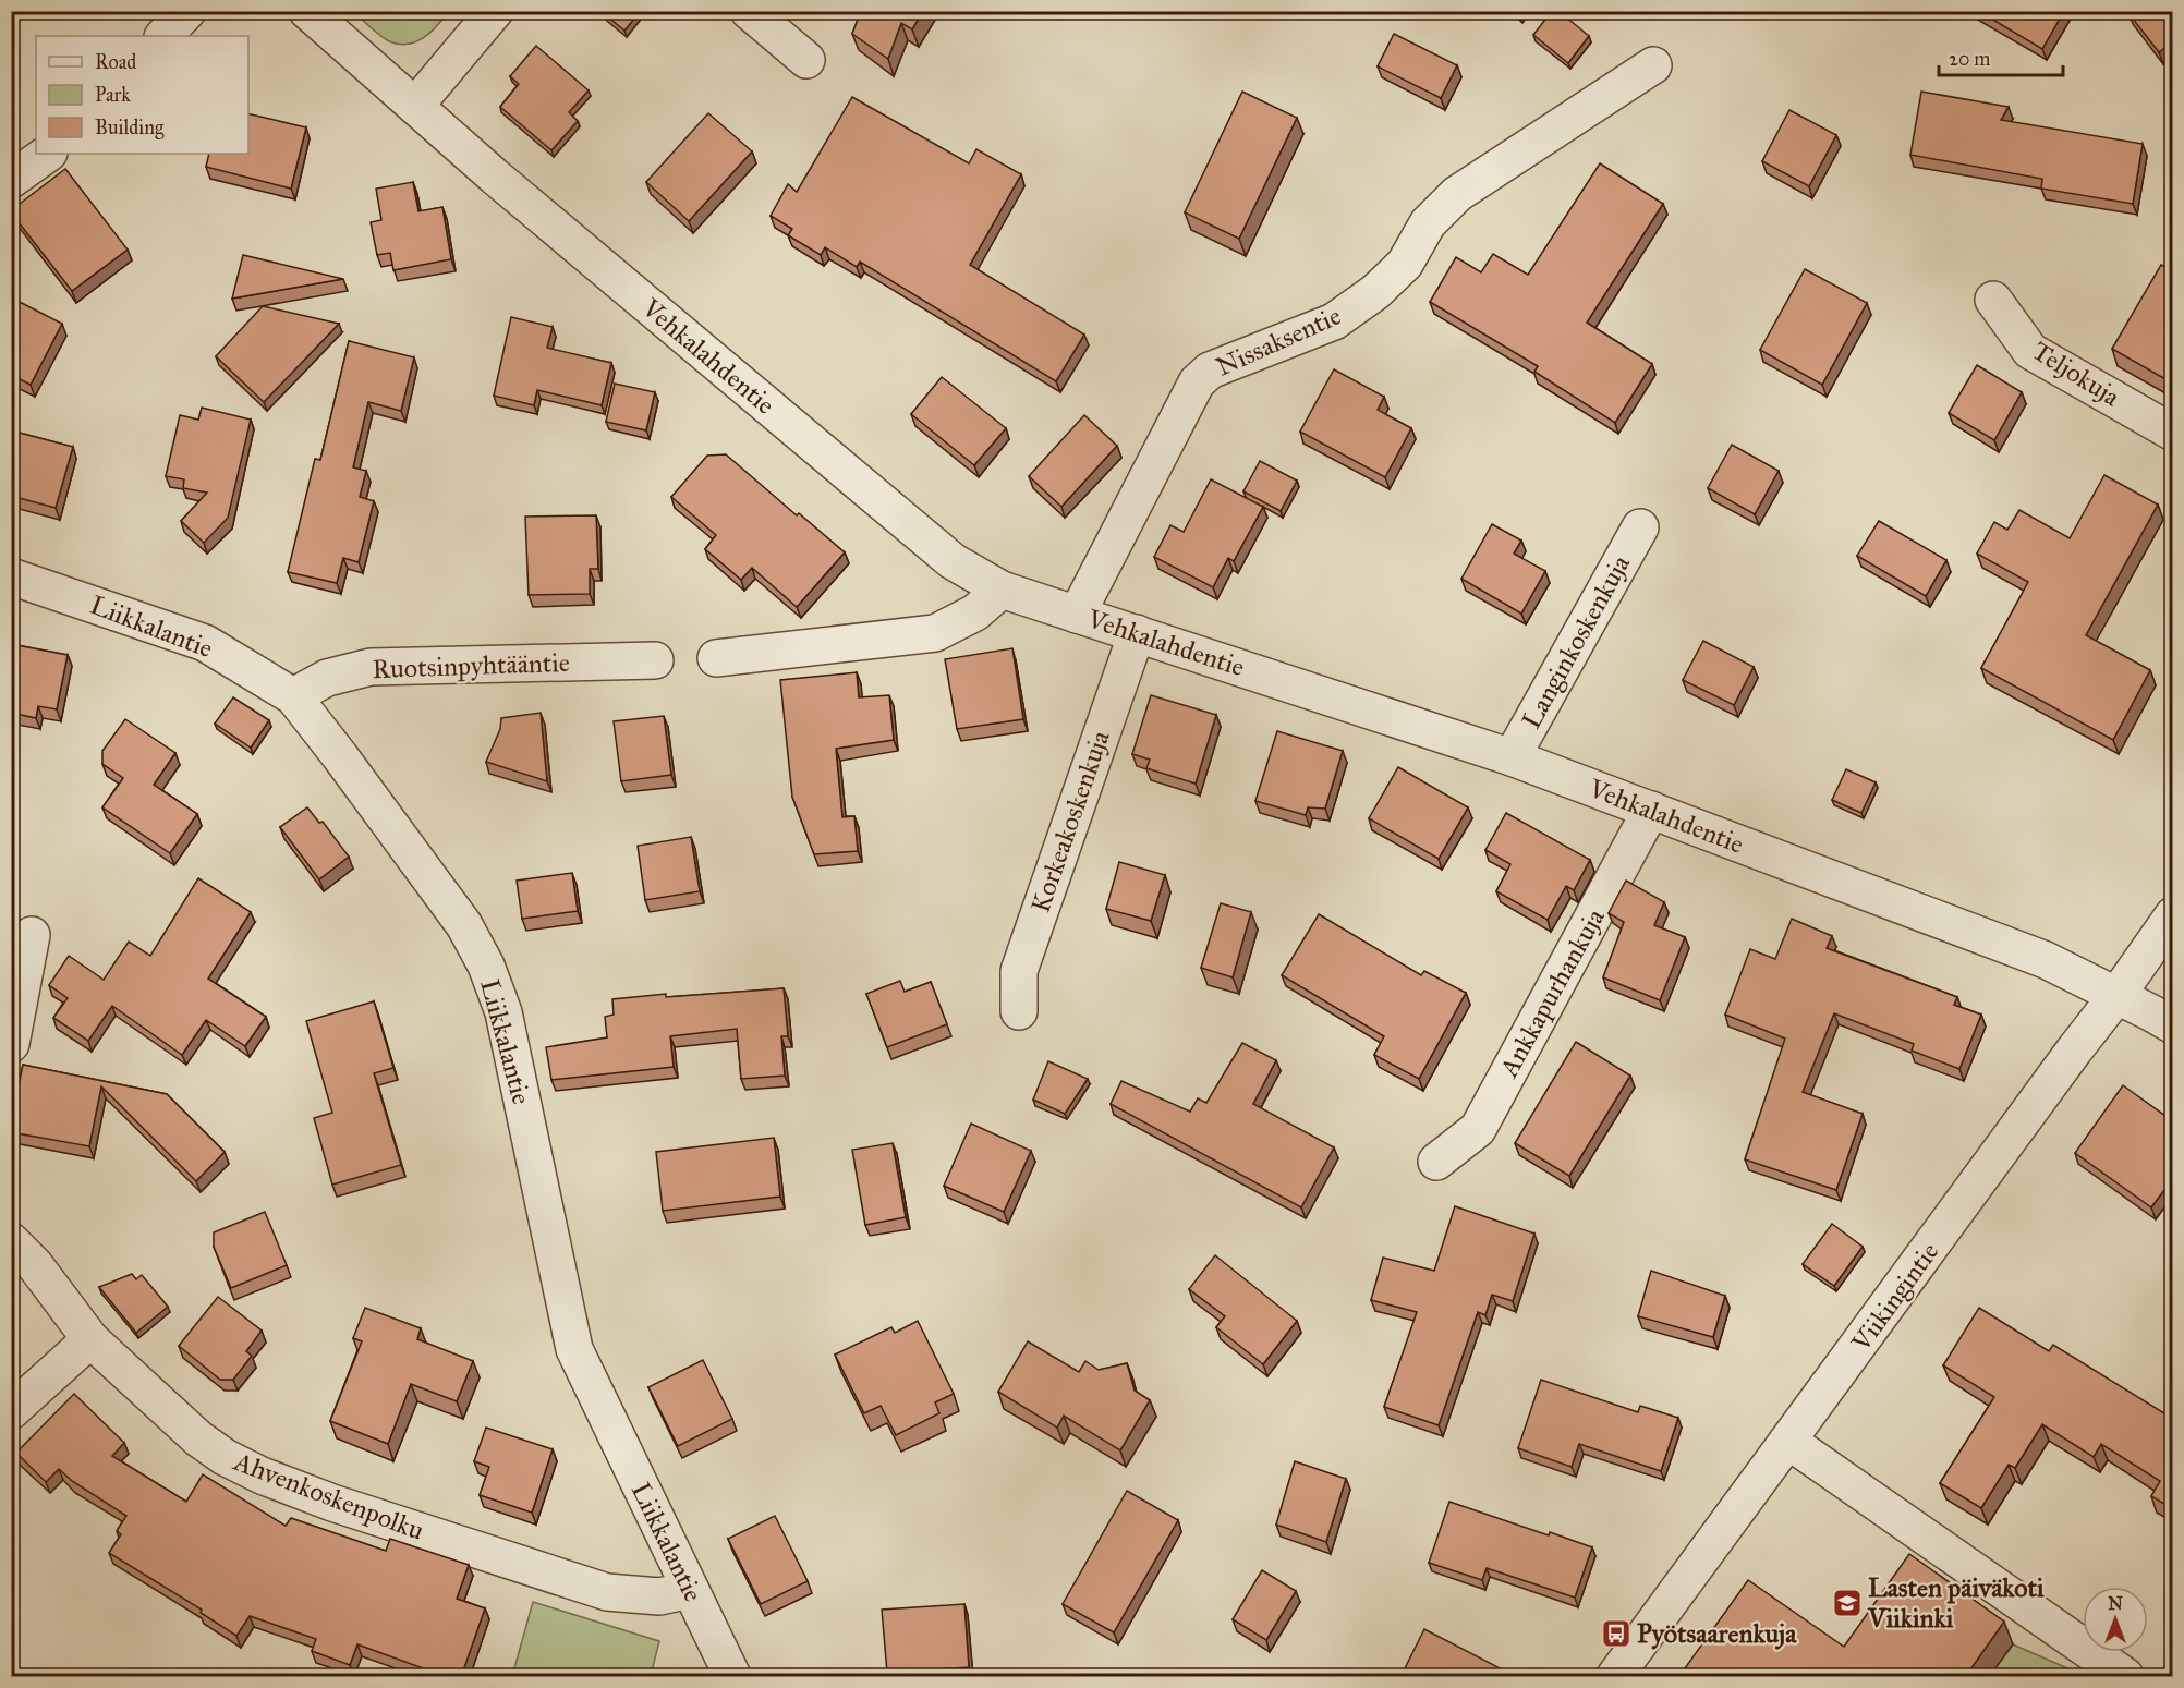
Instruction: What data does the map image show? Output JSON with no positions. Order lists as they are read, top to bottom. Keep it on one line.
{"streets":{"street":["Nissaksentie","Vehkalahdentie","Teljokuja","Liikkalantie","Langinkoskenkuja","Ruotsinpyhtääntie","Korkeakoskenkuja","Ankkapurhankuja","Viikingintie","Ahvenkoskenpolku"]},"crossings":[["Nissaksentie","Vehkalahdentie"],["Vehkalahdentie","Langinkoskenkuja"],["Vehkalahdentie","Korkeakoskenkuja"],["Vehkalahdentie","Ankkapurhankuja"],["Vehkalahdentie","Viikingintie"],["Liikkalantie","Ruotsinpyhtääntie"],["Liikkalantie","Ahvenkoskenpolku"]],"places":{"school or university":["Lasten päiväkoti Viikinki"],"bus stop":["Pyötsaarenkuja"]},"legend":["Road","Park","Building"],"scale_bar":"20 m","north":"top"}
